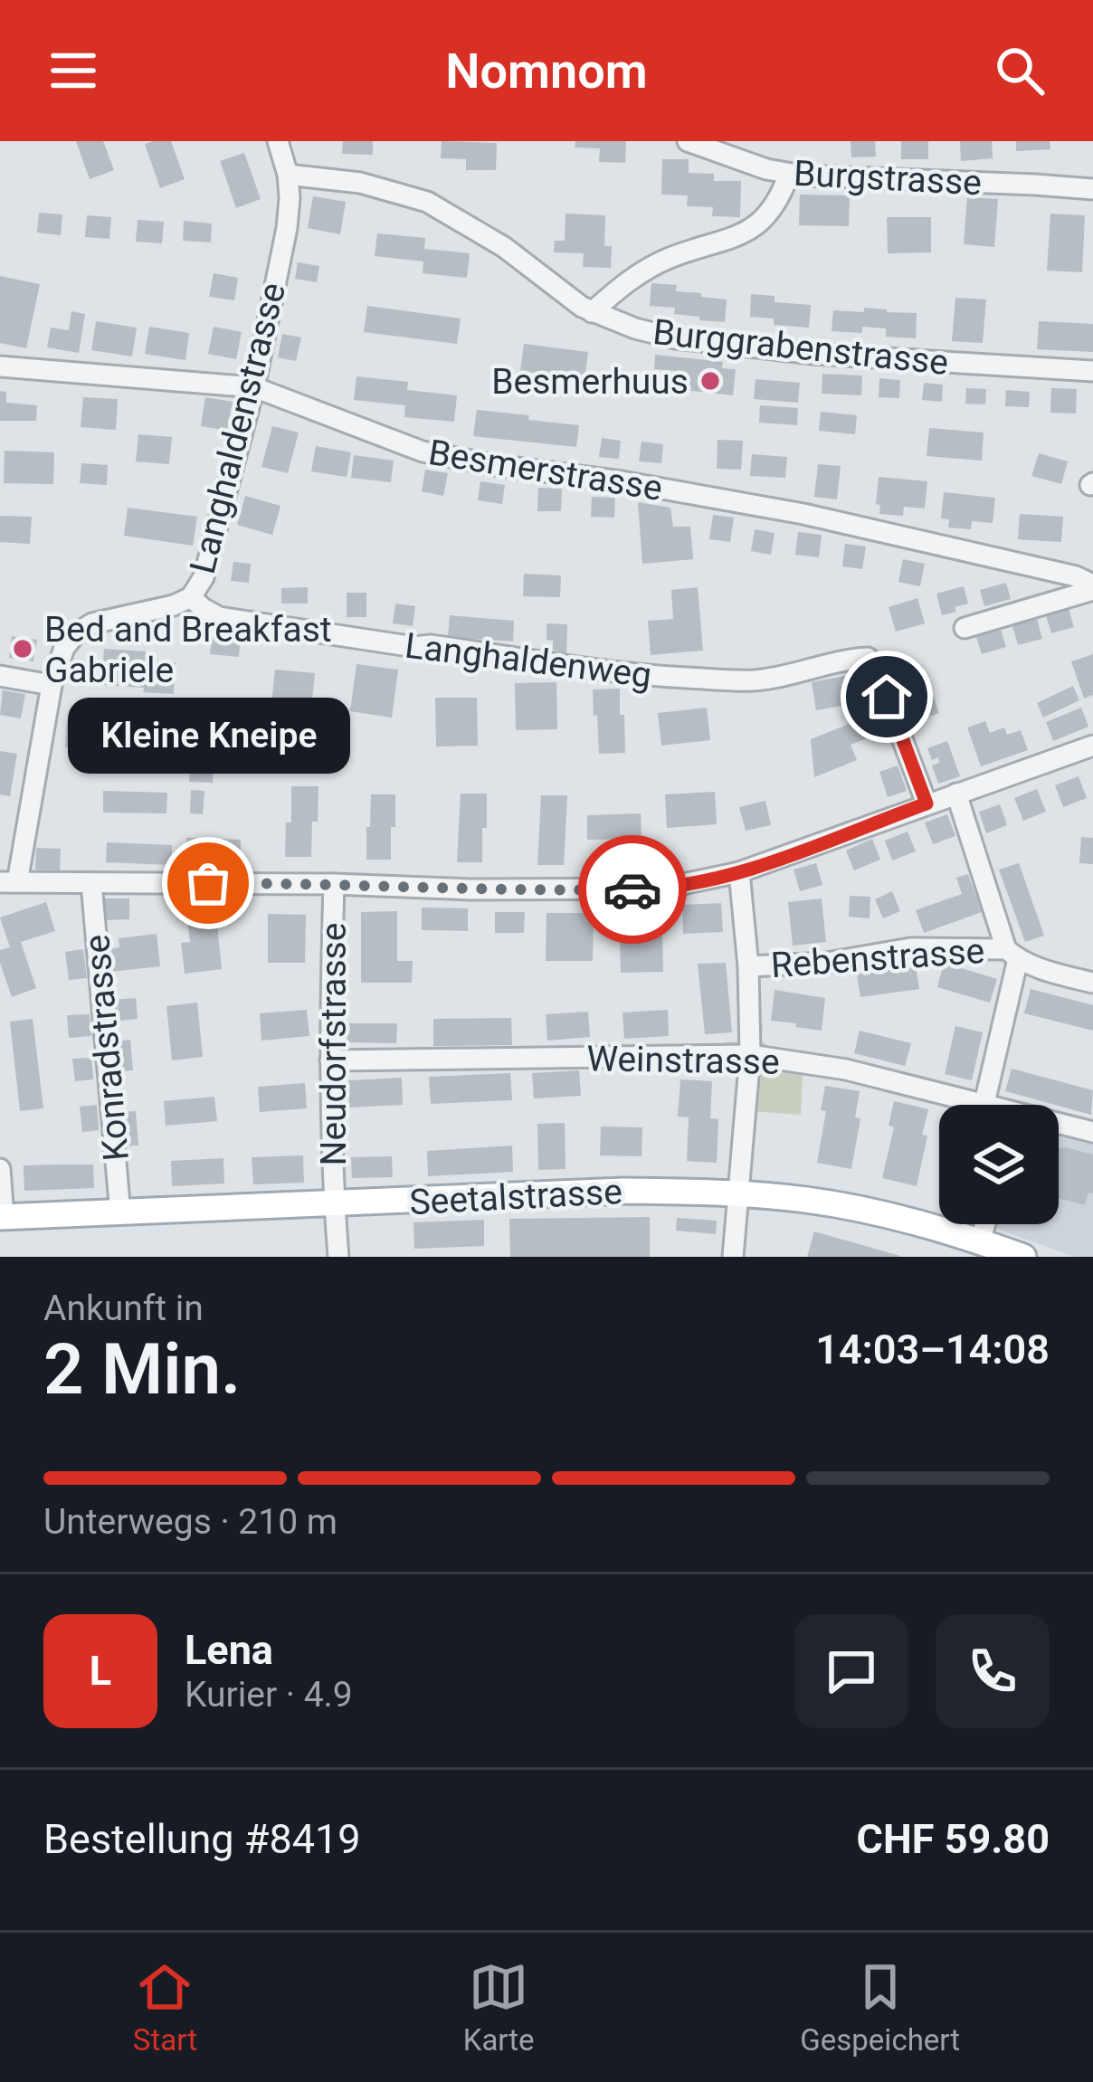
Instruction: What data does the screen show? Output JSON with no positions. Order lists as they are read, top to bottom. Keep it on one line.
{"streets":{"main road":["Seetalstrasse"],"street":["Burgstrasse","Burggrabenstrasse","Langhaldenstrasse","Besmerstrasse","Langhaldenweg","Rebenstrasse","Neudorfstrasse","Konradstrasse","Weinstrasse"]},"crossings":[["Burggrabenstrasse","Langhaldenstrasse"],["Langhaldenstrasse","Besmerstrasse"],["Langhaldenstrasse","Langhaldenweg"],["Neudorfstrasse","Weinstrasse"],["Neudorfstrasse","Seetalstrasse"],["Konradstrasse","Seetalstrasse"]],"places":["Besmerhuus","Bed and Breakfast Gabriele","Kleine Kneipe"],"page":{"header":"Nomnom","bubble":"Kleine Kneipe","heading":["2 Min.","Ankunft in","14:03–14:08"],"panel":["Lena","Kurier · 4.9","Bestellung #8419","CHF 59.80"],"bar":"Unterwegs · 210 m","round":"L","tabs":["Start","Karte","Gespeichert"]}}
